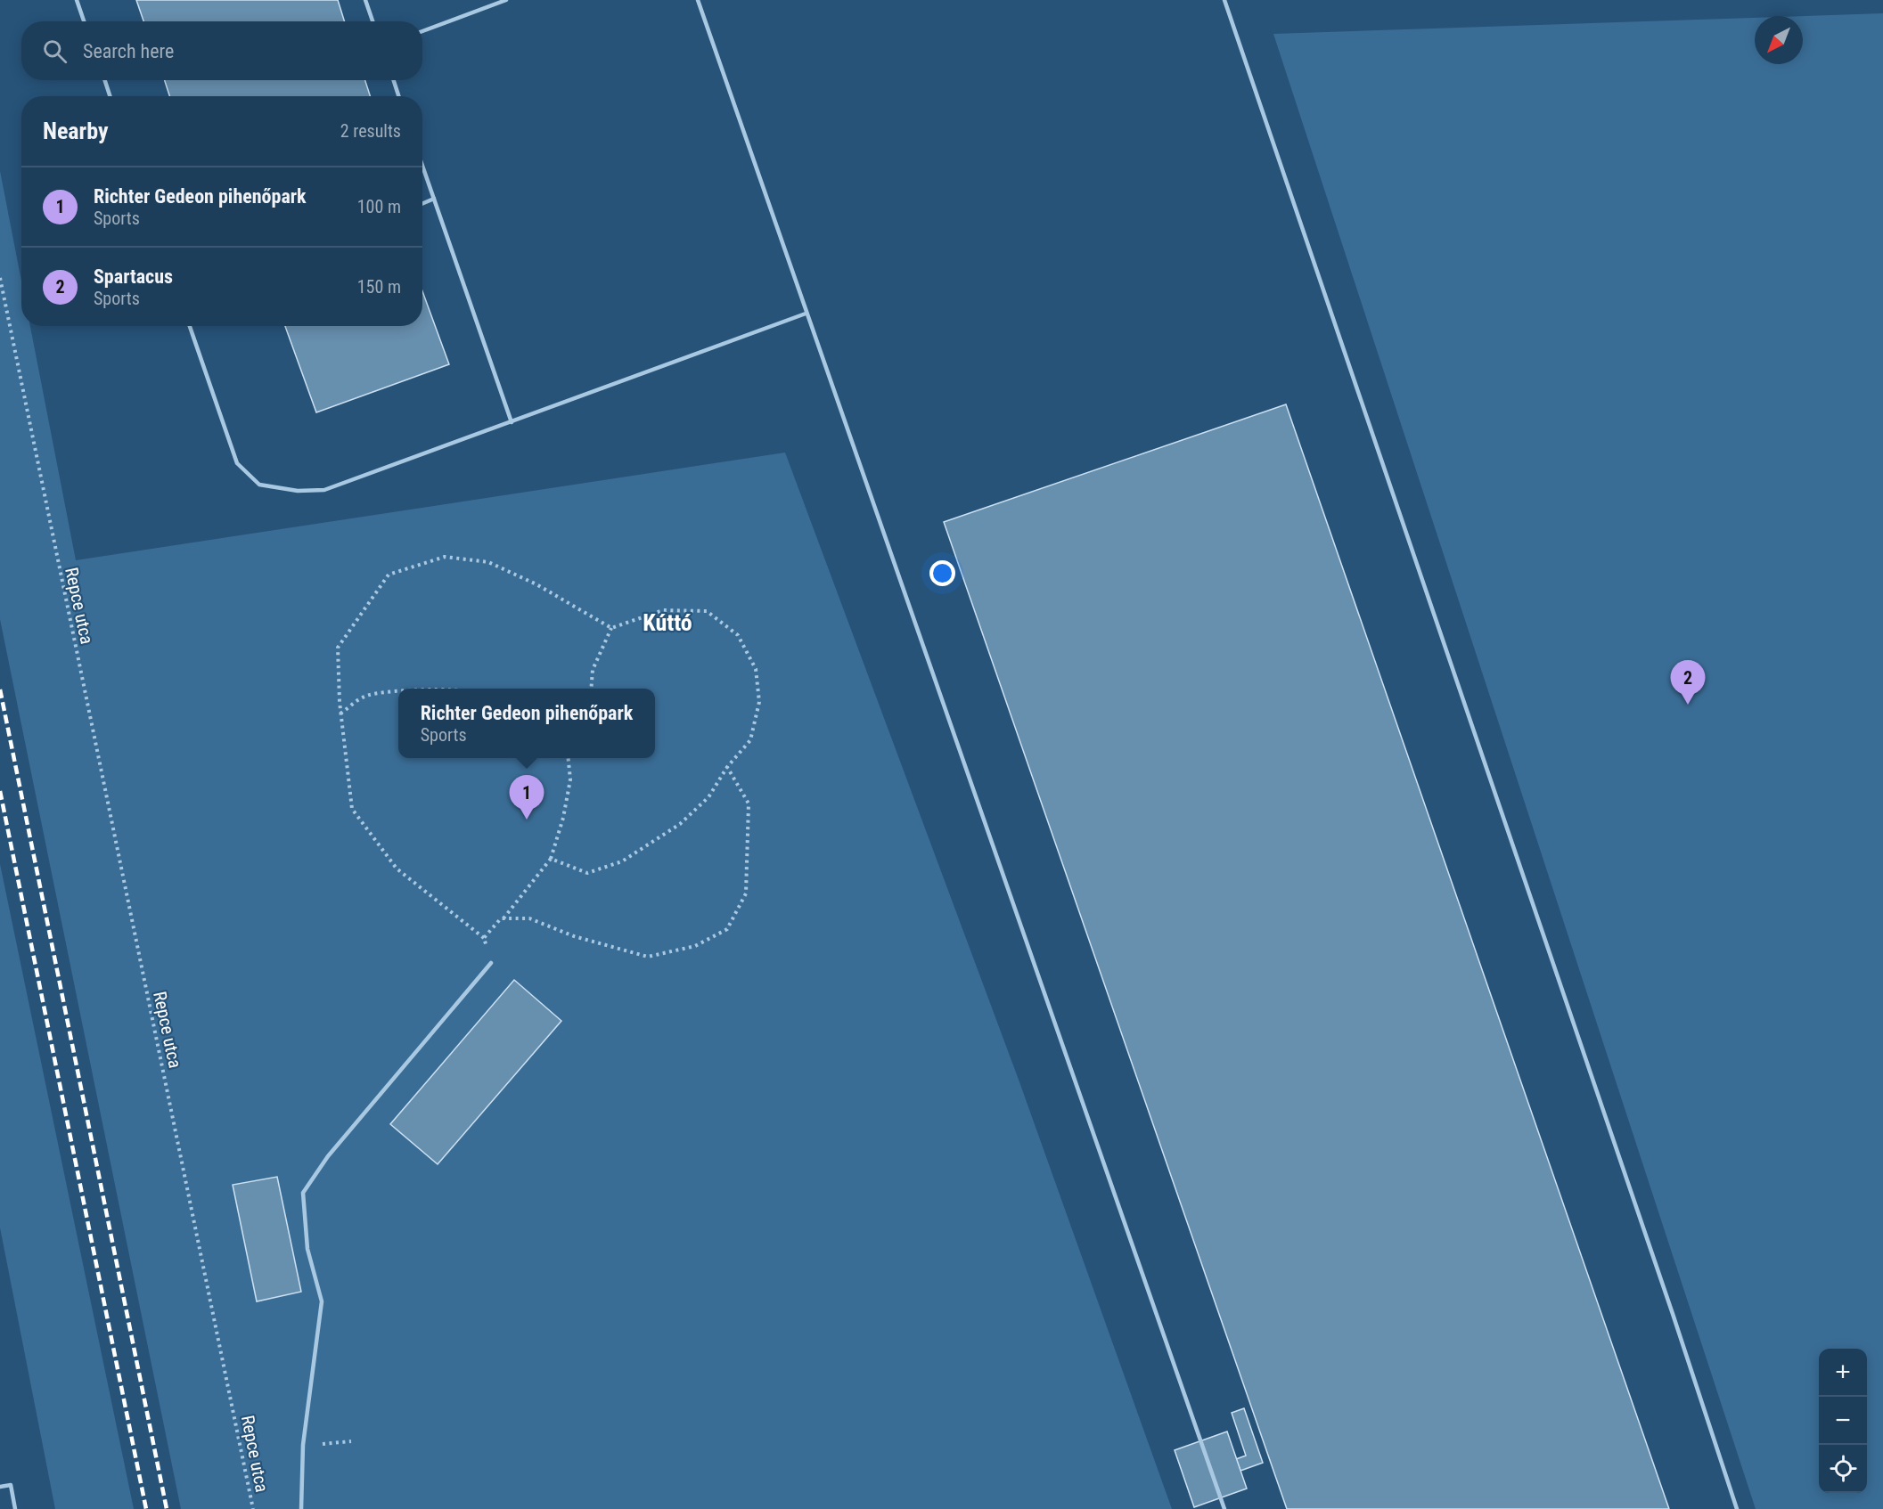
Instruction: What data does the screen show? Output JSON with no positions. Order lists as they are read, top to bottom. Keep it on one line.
{"streets":{"path":["Repce utca"]},"districts":["Kúttó"],"north":"bottom left","page":{"search":"Search here","heading":["Nearby","2 results"],"list":[{"mark":"1","name":"Richter Gedeon pihenőpark","note":"Sports","value":"100 m"},{"mark":"2","name":"Spartacus","note":"Sports","value":"150 m"}],"pins":["2","1"],"popup":["Richter Gedeon pihenőpark","Sports"],"map_buttons":["+","−"]}}
